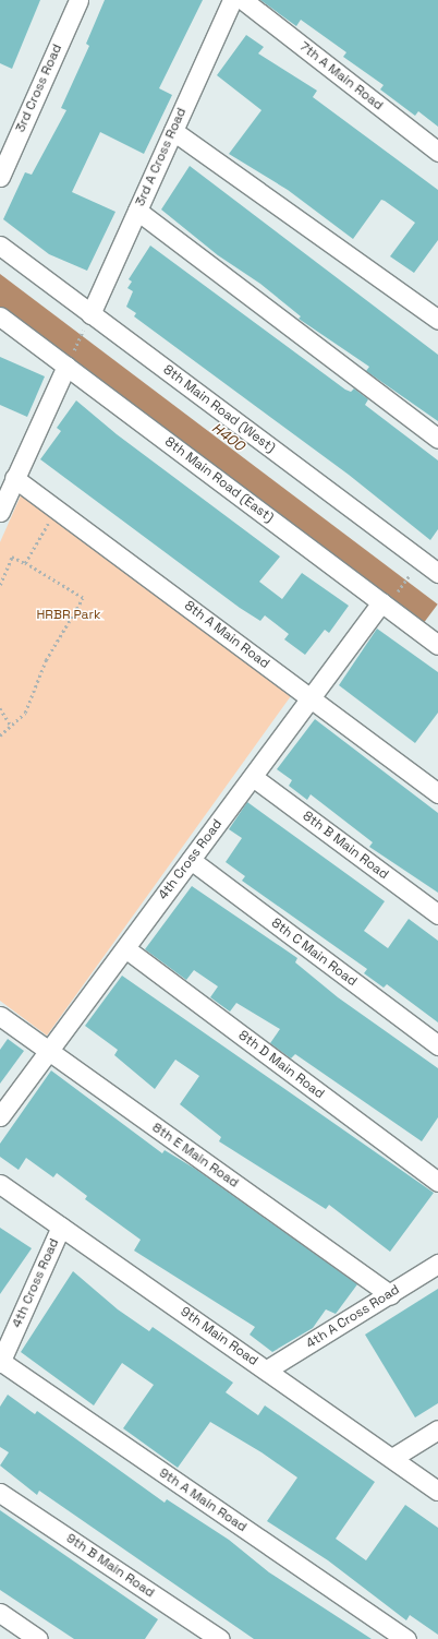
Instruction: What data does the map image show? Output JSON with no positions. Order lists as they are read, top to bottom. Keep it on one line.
{"streets":{"street":["7th A Main Road","3rd Cross Road","3rd A Cross Road","8th Main Road (West)","8th Main Road (East)","8th A Main Road","8th B Main Road","4th Cross Road","8th C Main Road","8th D Main Road","8th E Main Road","4th A Cross Road","9th Main Road","9th A Main Road","9th B Main Road"]},"crossings":[["3rd A Cross Road","8th Main Road (West)"],["8th Main Road (East)","4th Cross Road"],["8th A Main Road","4th Cross Road"],["8th B Main Road","4th Cross Road"],["4th Cross Road","8th C Main Road"],["4th Cross Road","8th D Main Road"],["4th Cross Road","8th E Main Road"],["4th Cross Road","9th Main Road"],["4th Cross Road","9th A Main Road"],["8th E Main Road","4th A Cross Road"],["4th A Cross Road","9th Main Road"]],"water":["H400"],"parks":["HRBR Park"]}
